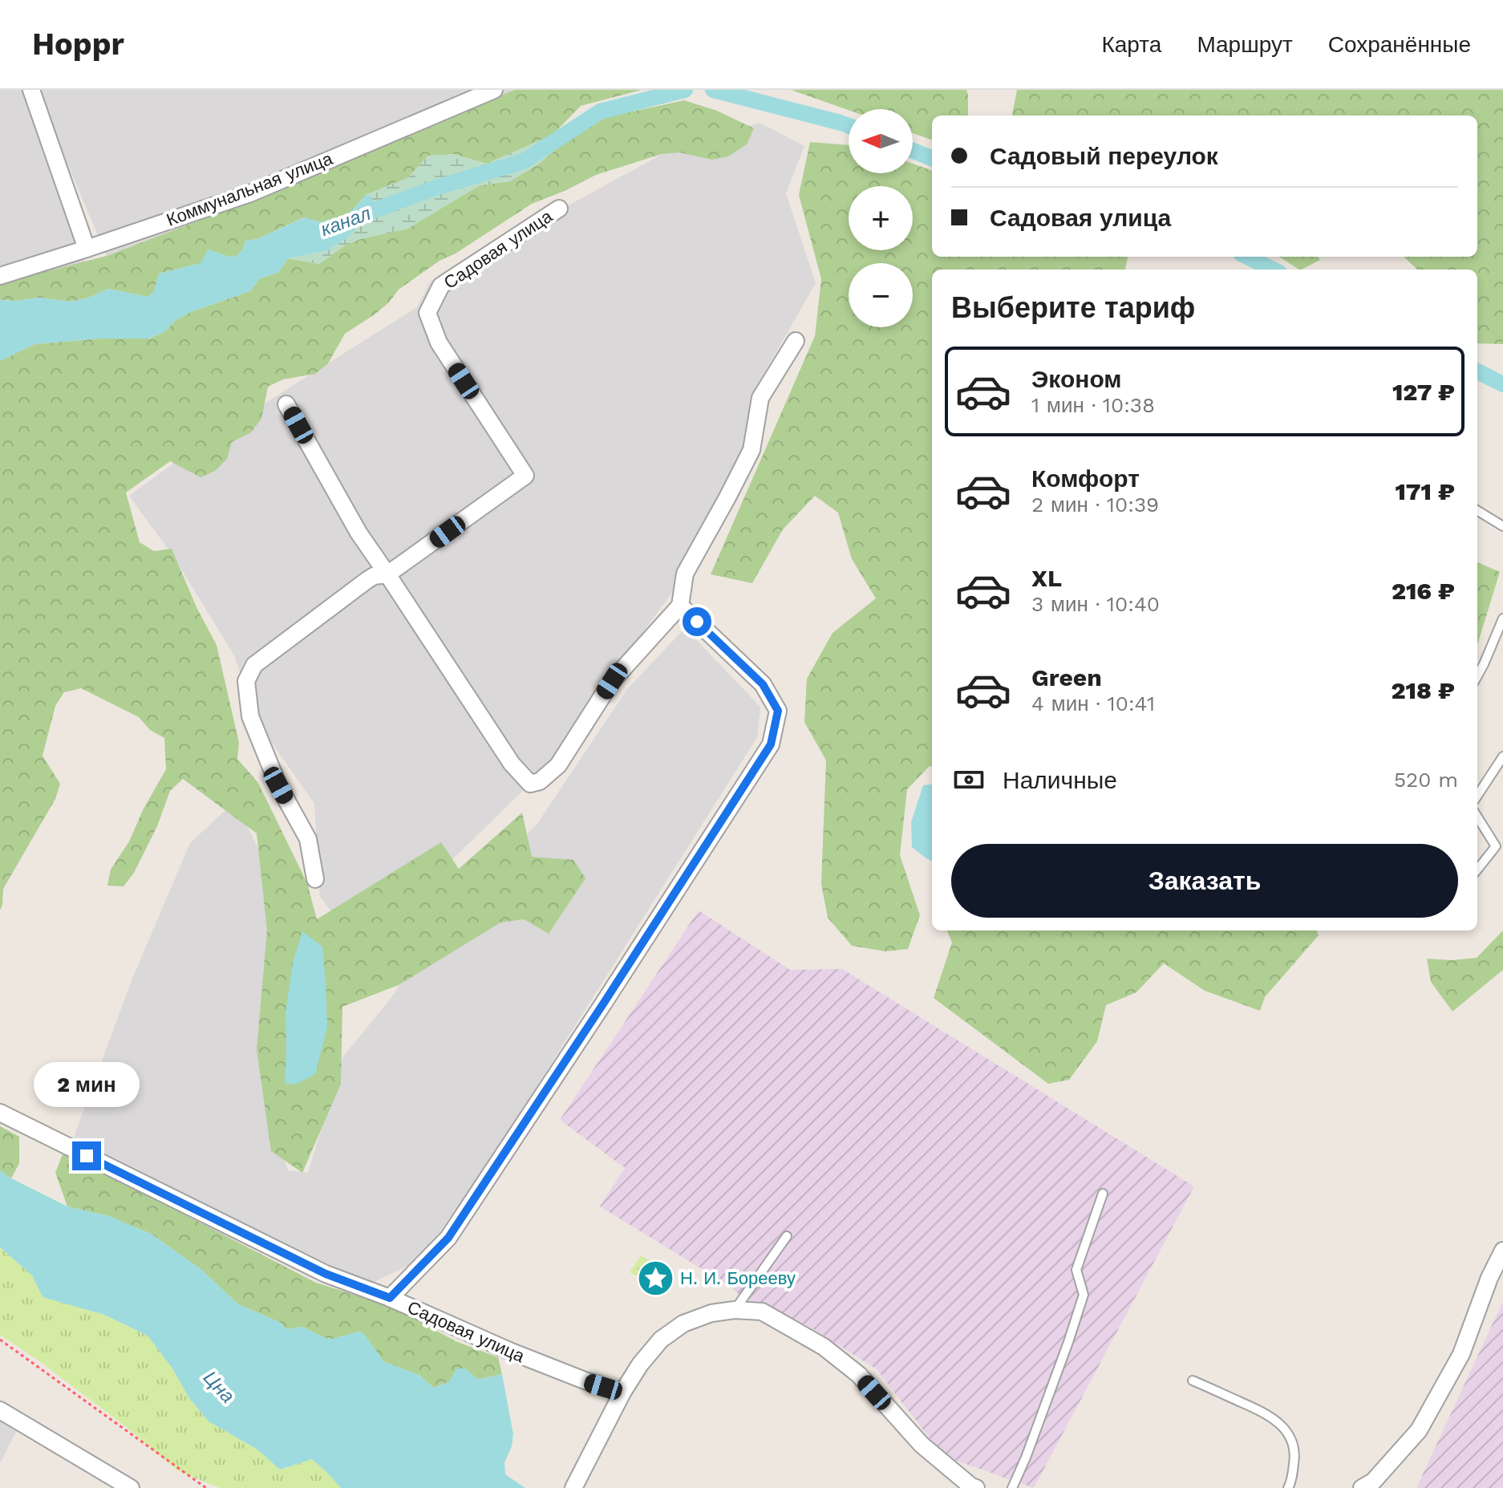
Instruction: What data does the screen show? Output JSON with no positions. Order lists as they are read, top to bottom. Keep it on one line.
{"streets":{"street":["Коммунальная улица","Садовая улица"]},"water":["канал","Цна"],"places":{"place":["Н. И. Борееву"]},"north":"left","page":{"header":"Hoppr","nav":["Карта","Маршрут","Сохранённые"],"map_buttons":["+","−"],"banner":["Садовый переулок","Садовая улица"],"heading":"Выберите тариф","list":[{"name":"Эконом","note":"1 мин · 10:38","value":"127 ₽"},{"name":"Комфорт","note":"2 мин · 10:39","value":"171 ₽"},{"name":"XL","note":"3 мин · 10:40","value":"216 ₽"},{"name":"Green","note":"4 мин · 10:41","value":"218 ₽"}],"pay":["Наличные","520 m"],"buttons":"Заказать","bubble":"2 мин"}}
